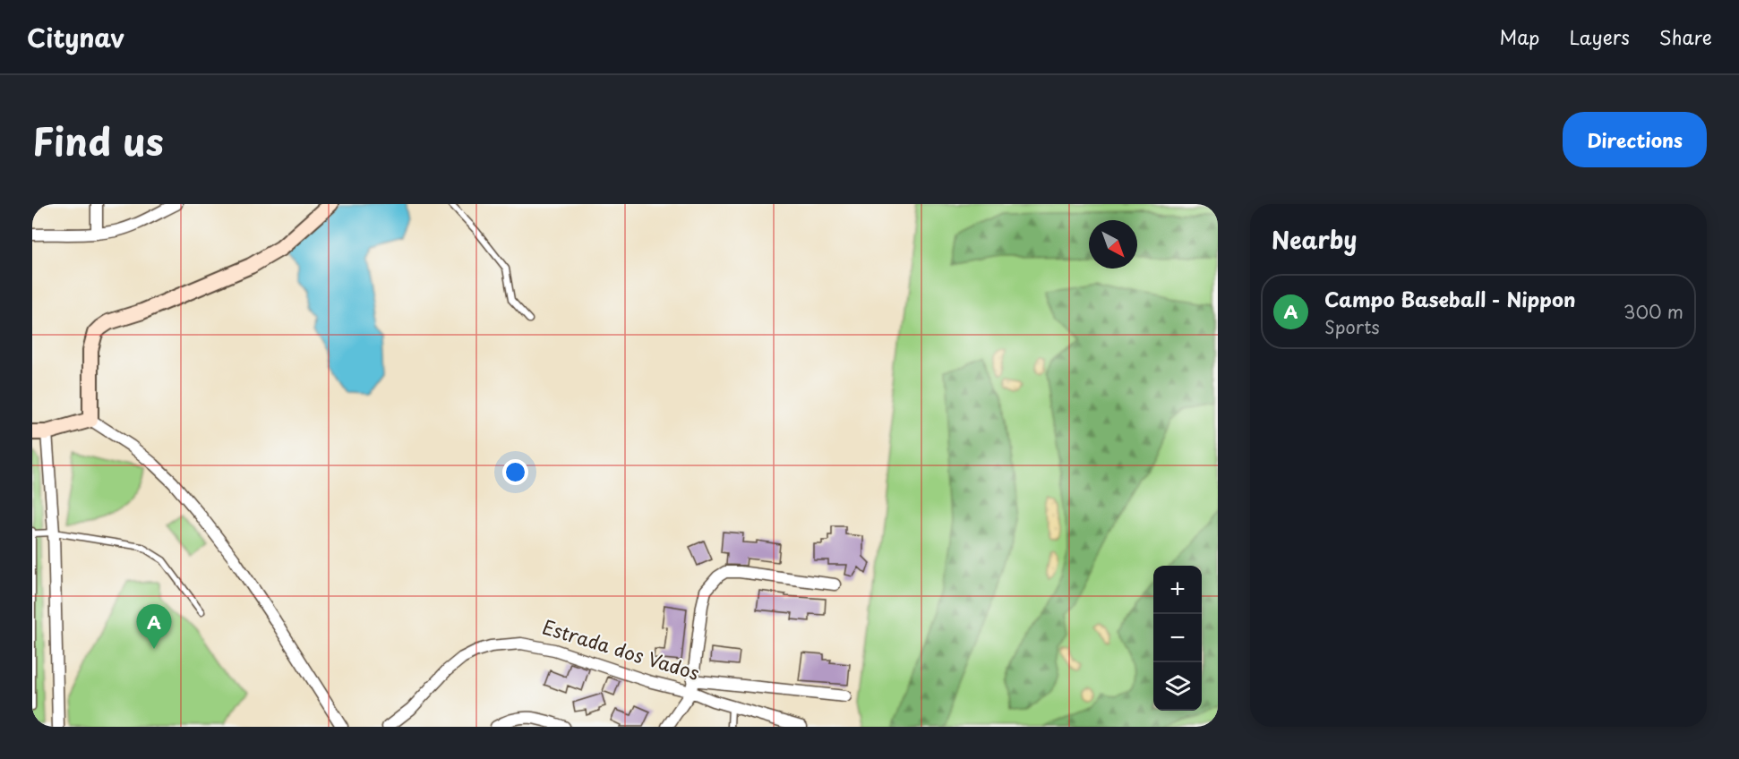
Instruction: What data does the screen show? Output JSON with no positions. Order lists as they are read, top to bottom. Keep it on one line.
{"streets":{"street":["Estrada dos Vados"]},"north":"bottom right","page":{"header":"Citynav","nav":["Map","Layers","Share"],"title":"Find us","buttons":"Directions","heading":"Nearby","list":[{"mark":"A","name":"Campo Baseball - Nippon","note":"Sports","value":"300 m"}],"map_buttons":["+","−"],"pins":"A"}}
